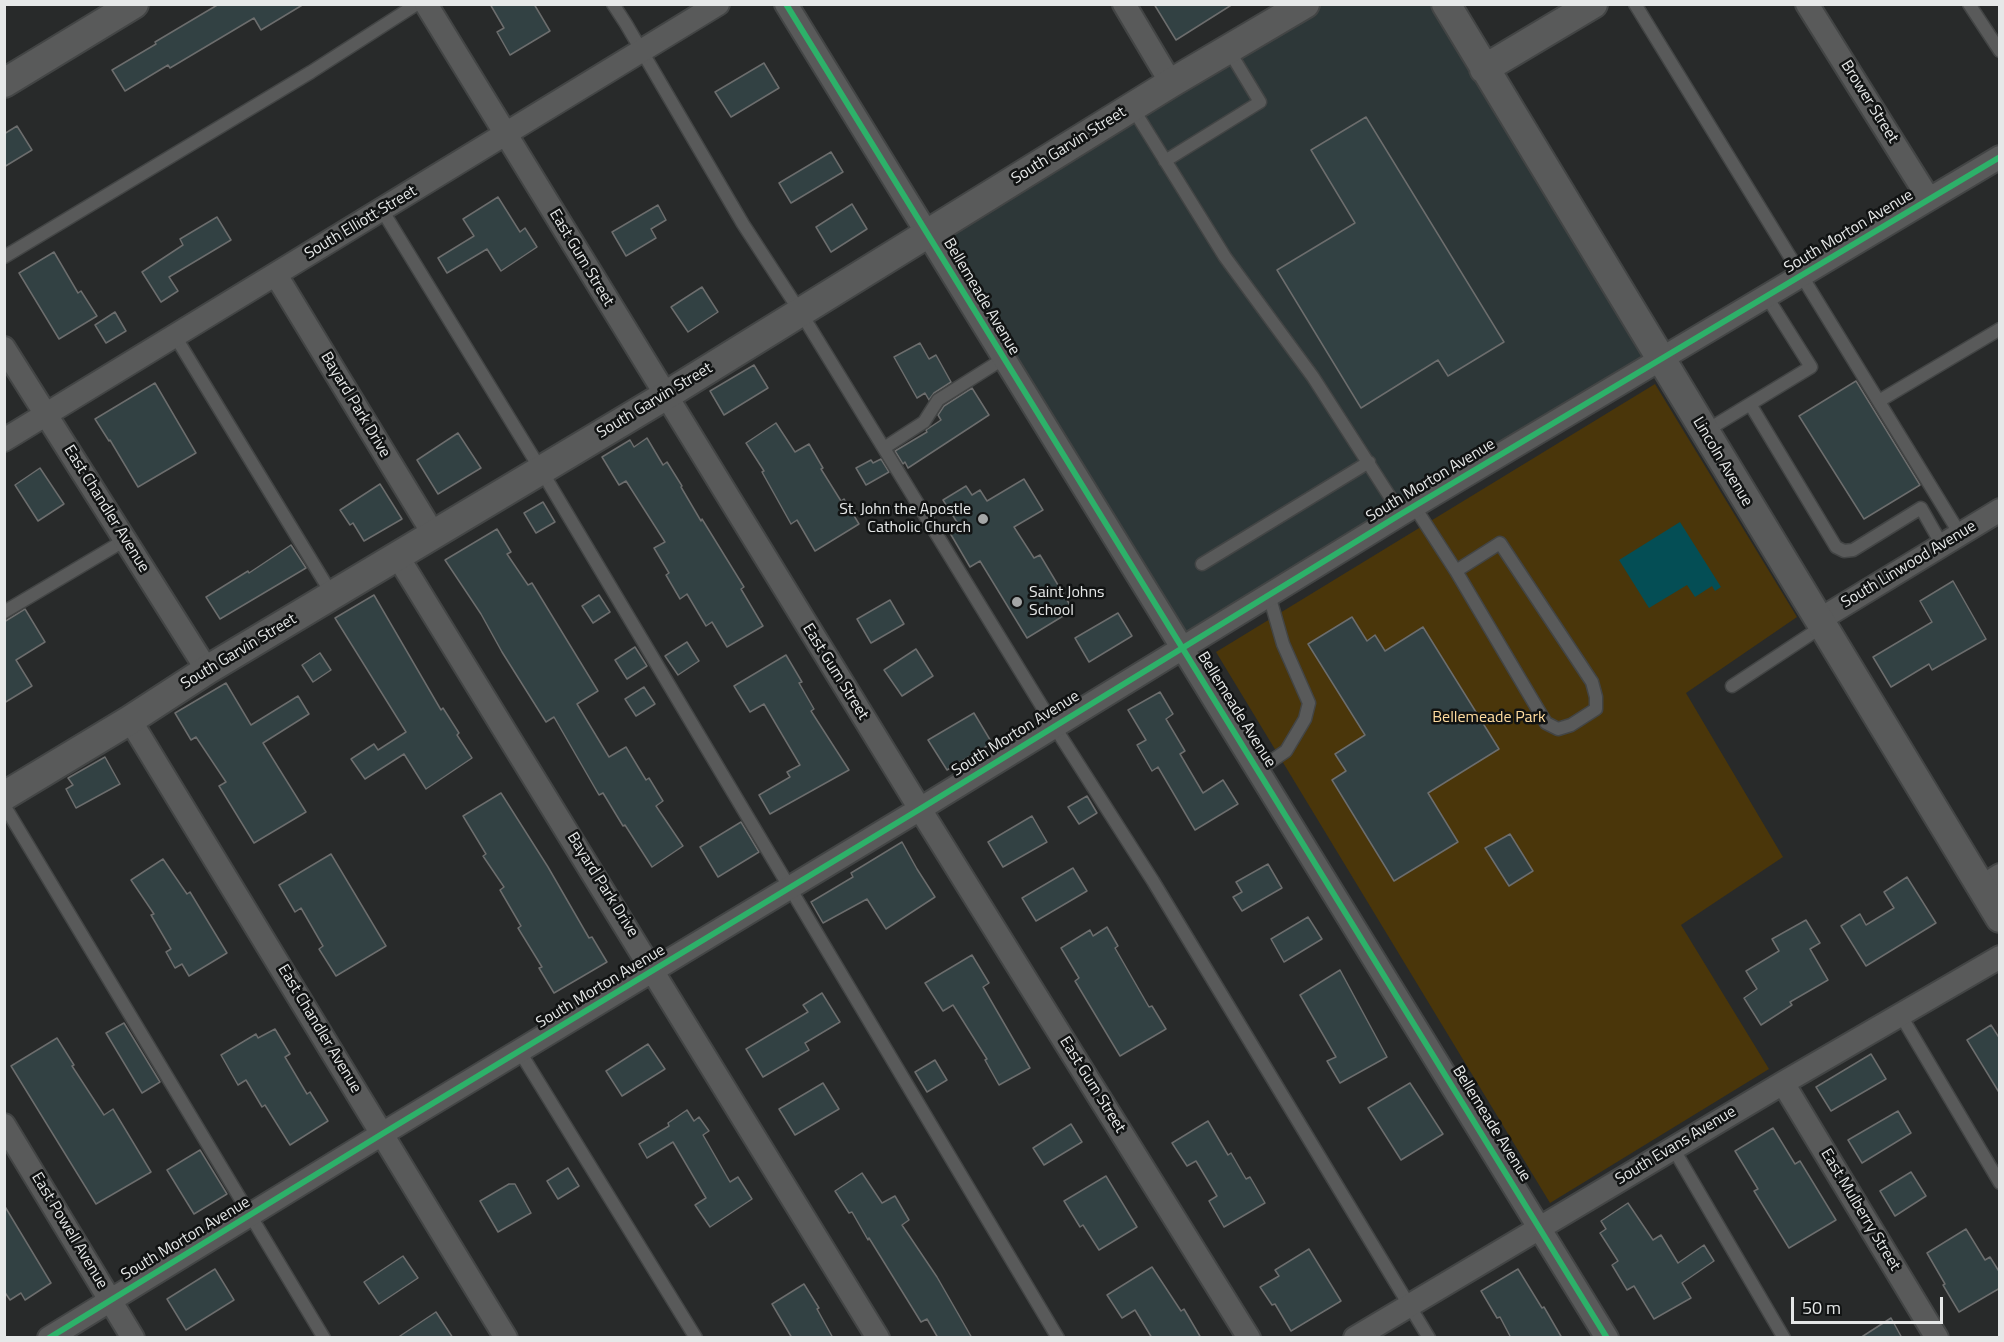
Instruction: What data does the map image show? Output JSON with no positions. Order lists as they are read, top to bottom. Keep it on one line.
{"streets":{"street":["Brower Street","South Garvin Street","South Elliott Street","South Morton Avenue","East Gum Street","Bellemeade Avenue","Bayard Park Drive","Lincoln Avenue","East Chandler Avenue","South Linwood Avenue","South Evans Avenue","East Mulberry Street","East Powell Avenue"]},"crossings":[["Brower Street","South Morton Avenue"],["South Garvin Street","East Gum Street"],["South Garvin Street","Bellemeade Avenue"],["South Garvin Street","Bayard Park Drive"],["South Garvin Street","East Chandler Avenue"],["South Elliott Street","East Gum Street"],["South Elliott Street","Bayard Park Drive"],["South Elliott Street","East Chandler Avenue"],["South Morton Avenue","East Gum Street"],["South Morton Avenue","Bellemeade Avenue"],["South Morton Avenue","Bayard Park Drive"],["South Morton Avenue","Lincoln Avenue"],["South Morton Avenue","East Chandler Avenue"],["South Morton Avenue","East Powell Avenue"],["Bellemeade Avenue","South Evans Avenue"],["Lincoln Avenue","South Linwood Avenue"],["South Evans Avenue","East Mulberry Street"]],"parks":["Bellemeade Park"],"places":["St. John the Apostle Catholic Church","Saint Johns School"],"scale_bar":"50 m"}
